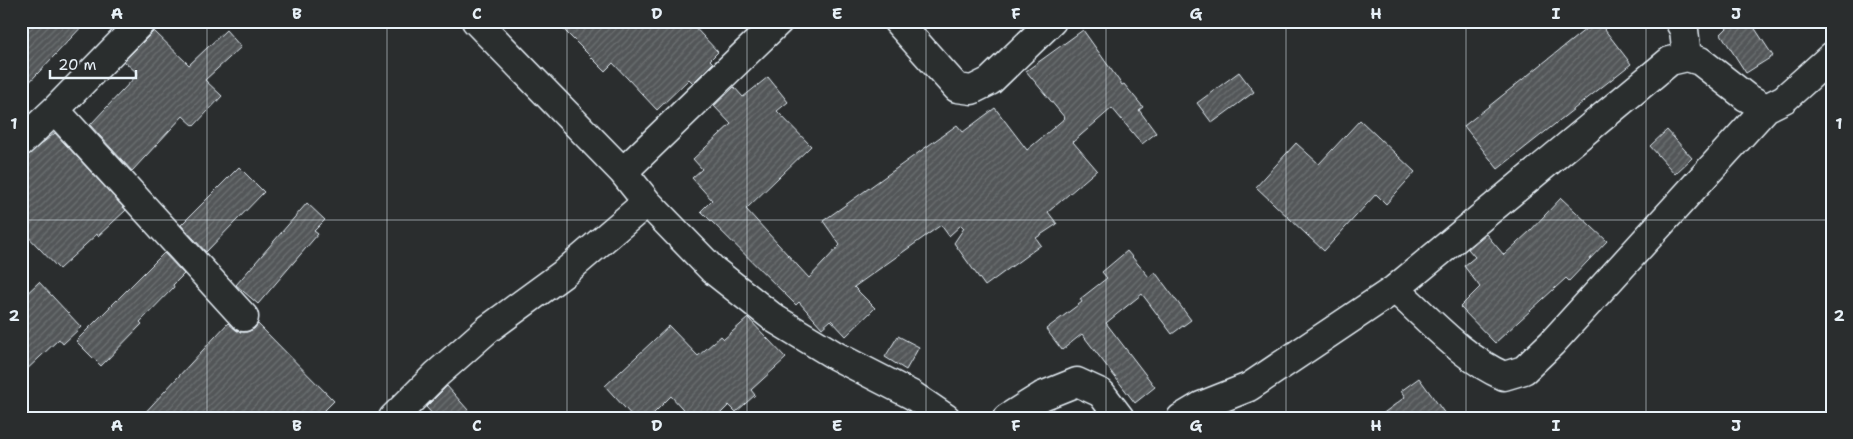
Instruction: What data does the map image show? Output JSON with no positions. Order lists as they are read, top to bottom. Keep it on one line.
{"scale_bar":"20 m","grid":{"columns":["A","B","C","D","E","F","G","H","I","J"],"rows":["1","2"]}}
